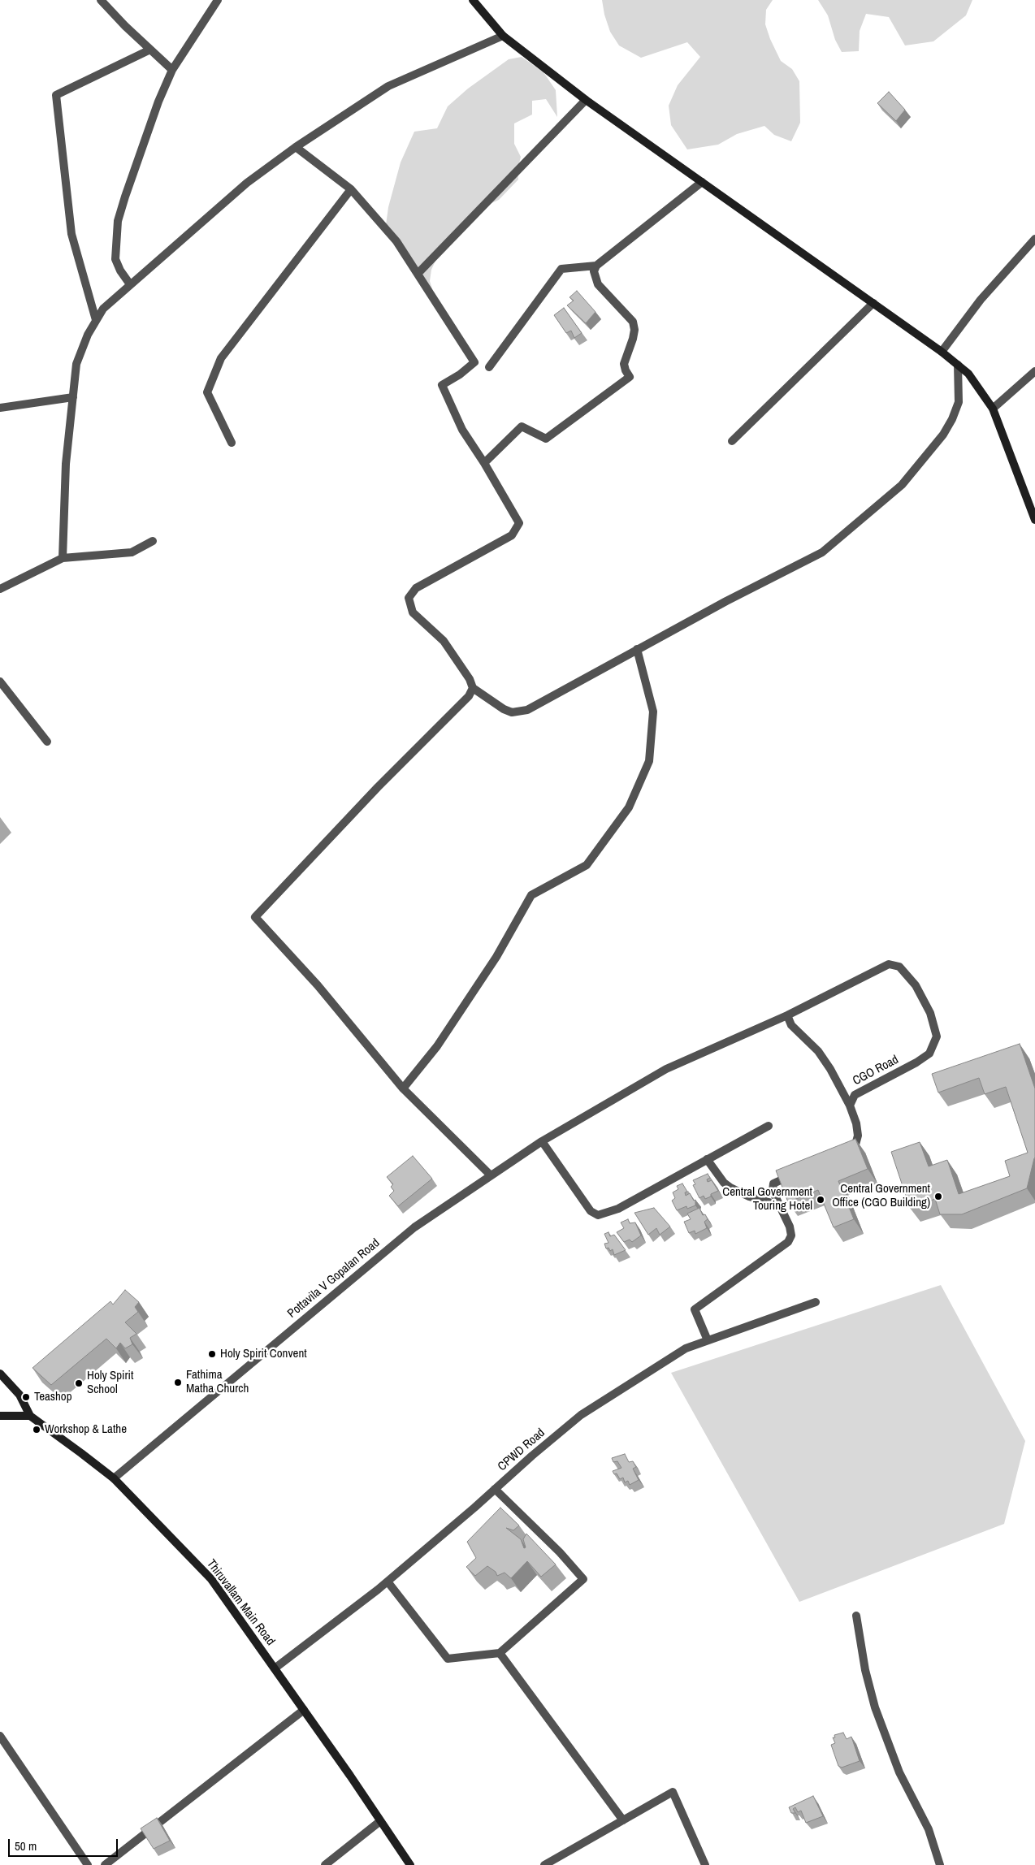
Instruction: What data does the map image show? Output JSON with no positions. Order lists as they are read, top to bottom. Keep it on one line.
{"streets":{"street":["CGO Road","Pottavila V Gopalan Road","CPWD Road","Thiruvallam Main Road"]},"crossings":[["CGO Road","Pottavila V Gopalan Road"],["Pottavila V Gopalan Road","Thiruvallam Main Road"],["CPWD Road","Thiruvallam Main Road"]],"places":["Central Government Office (CGO Building)","Central Government Touring Hotel","Holy Spirit Convent","Fathima Matha Church","Holy Spirit School","Teashop","Workshop & Lathe"],"scale_bar":"50 m"}
